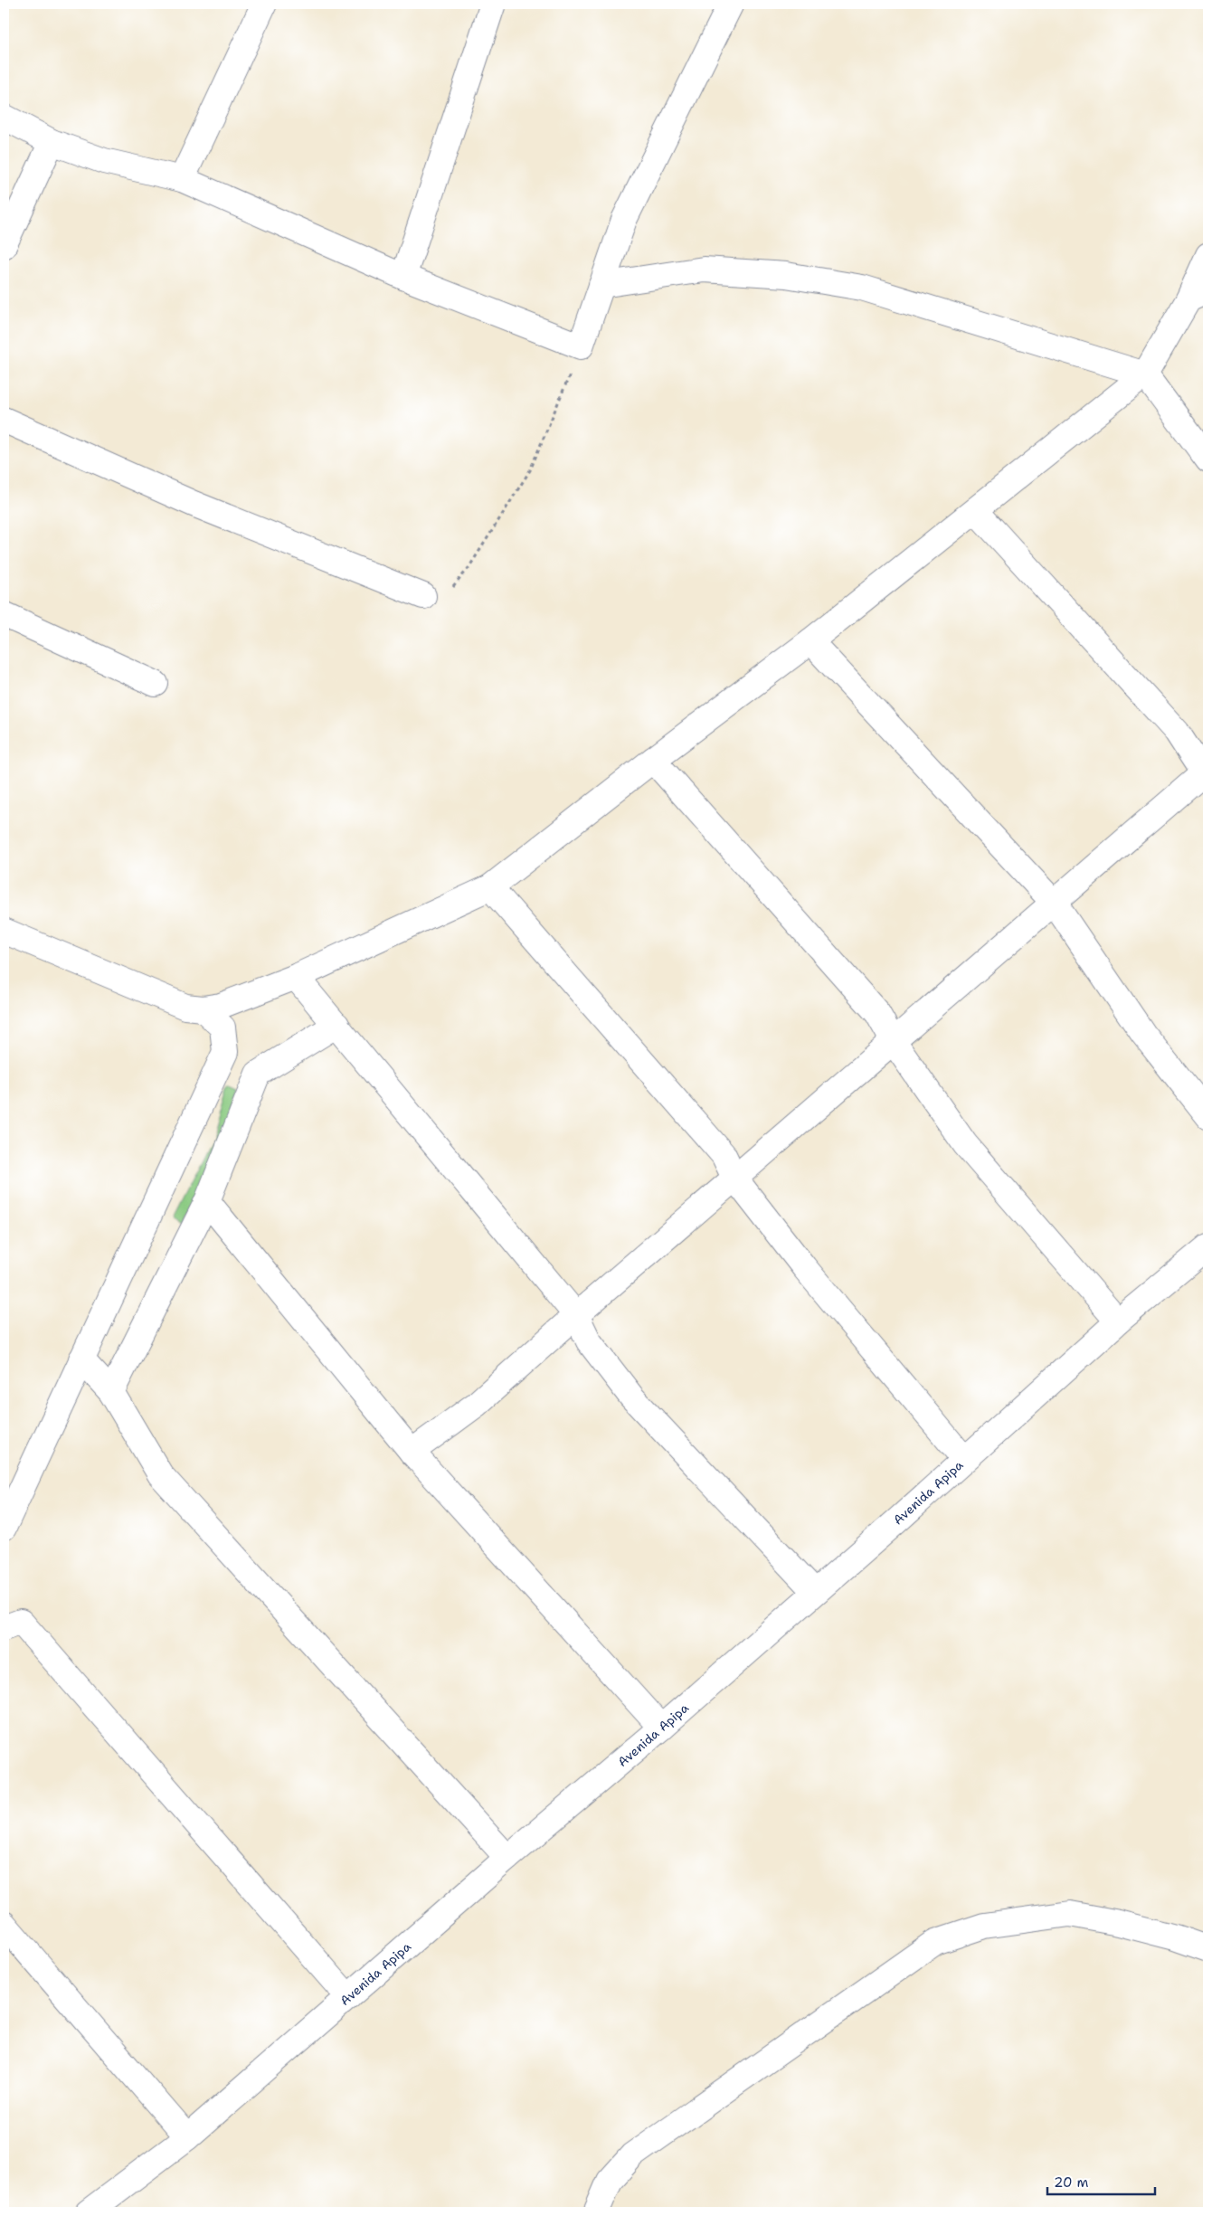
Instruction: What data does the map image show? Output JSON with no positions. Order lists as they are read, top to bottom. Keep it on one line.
{"streets":{"street":["Avenida Apipa"]},"scale_bar":"20 m"}
